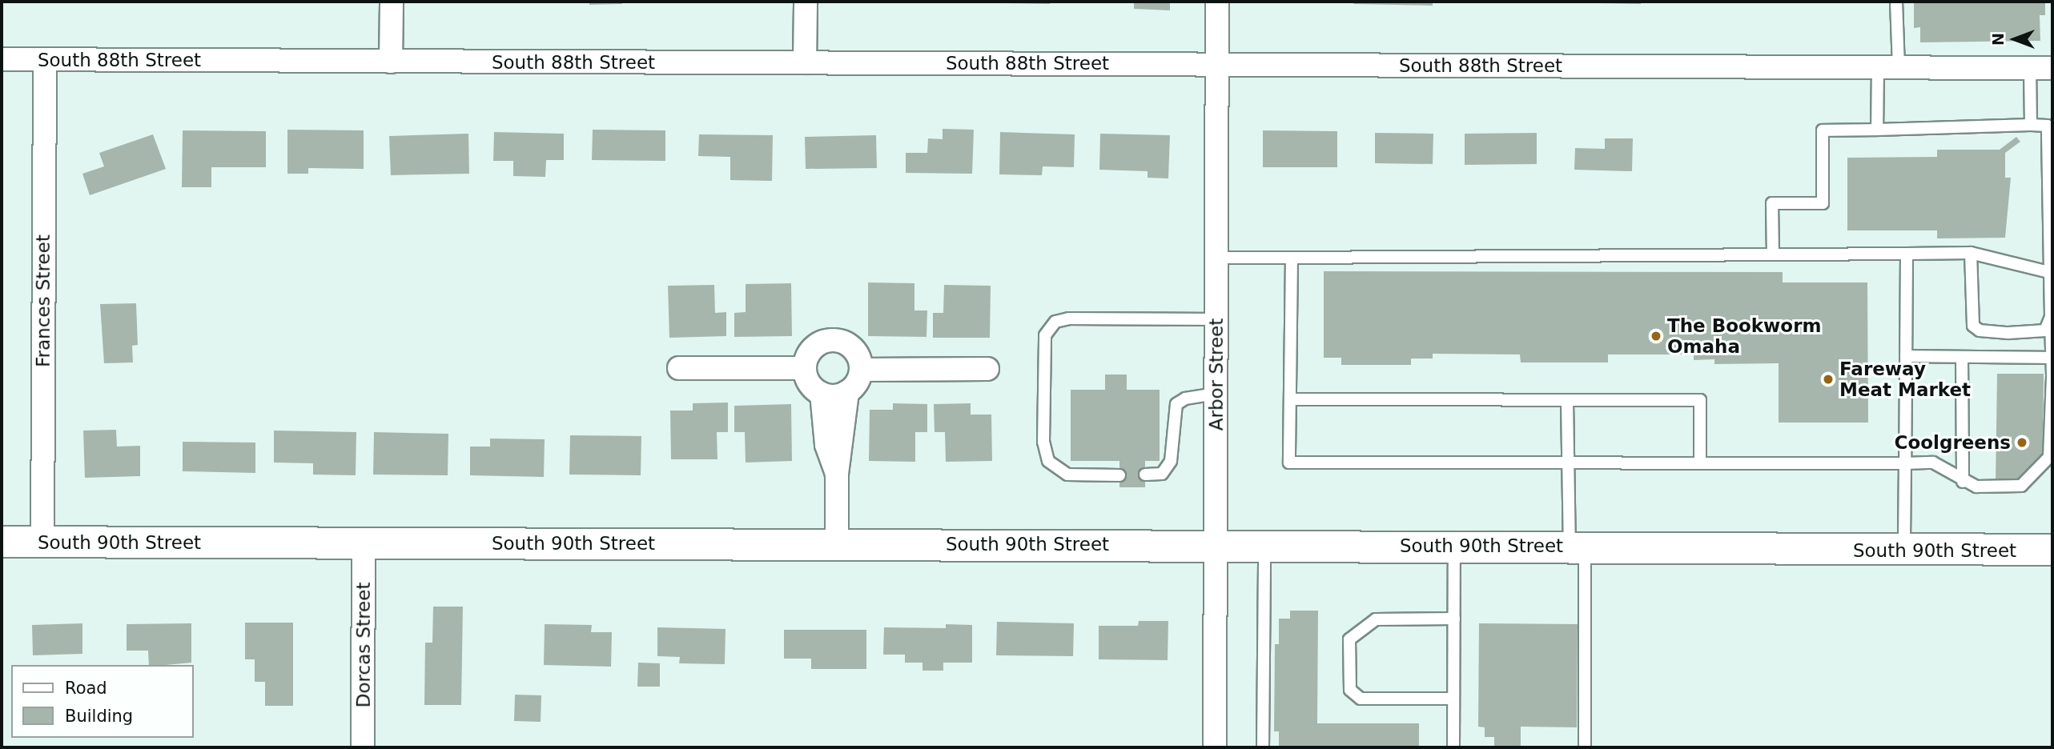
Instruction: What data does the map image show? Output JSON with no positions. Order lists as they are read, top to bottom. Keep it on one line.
{"streets":{"main road":["South 90th Street"],"street":["South 88th Street","Frances Street","Arbor Street","Dorcas Street"]},"crossings":[["South 88th Street","Frances Street"],["South 88th Street","Arbor Street"],["Frances Street","South 90th Street"],["Arbor Street","South 90th Street"],["South 90th Street","Dorcas Street"]],"places":["The Bookworm Omaha","Fareway Meat Market","Coolgreens"],"legend":["Road","Building"],"north":"left"}
